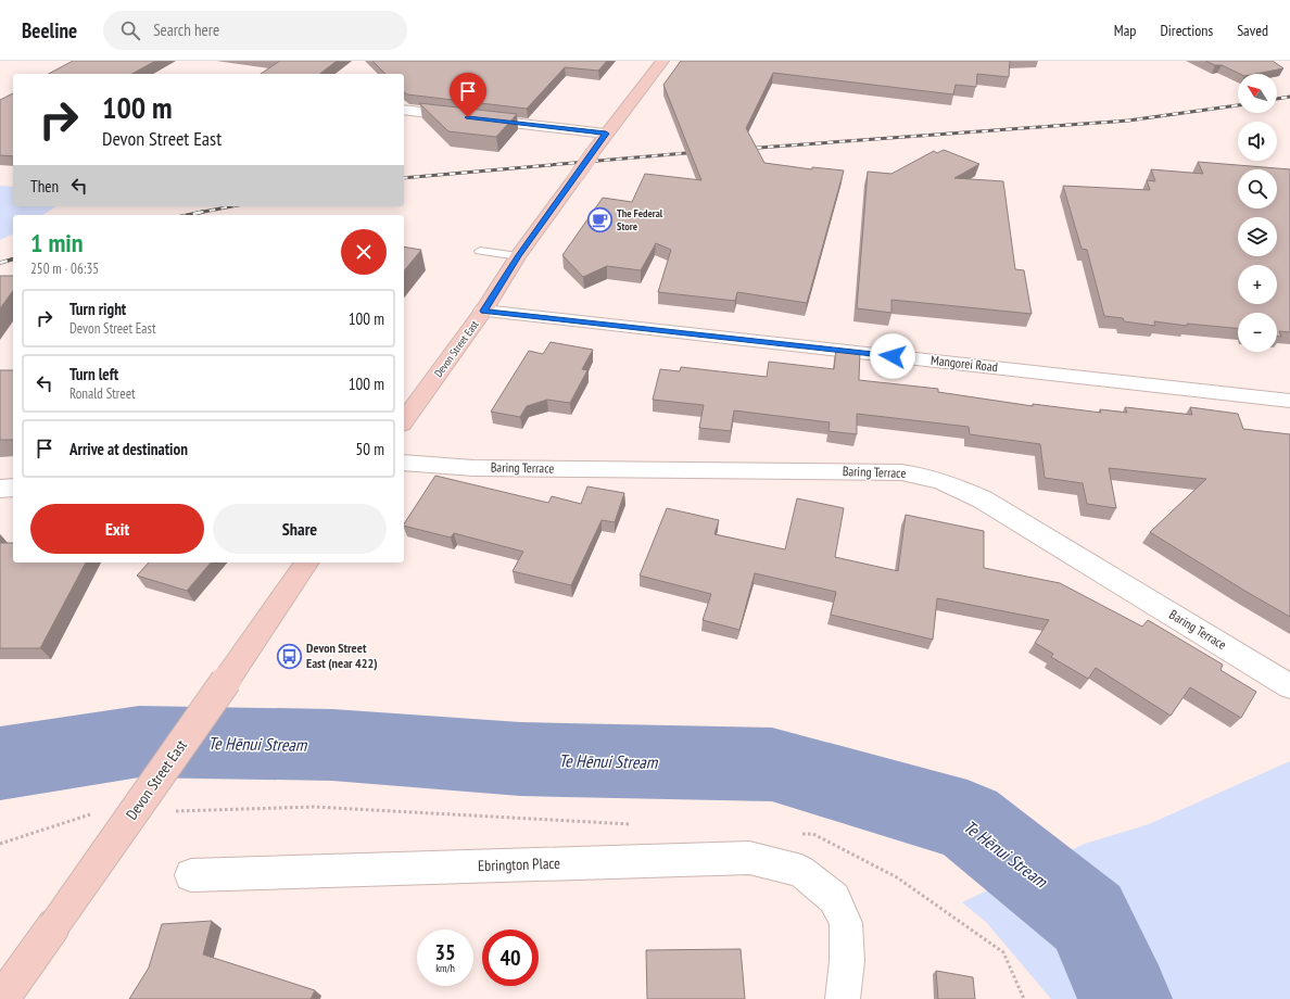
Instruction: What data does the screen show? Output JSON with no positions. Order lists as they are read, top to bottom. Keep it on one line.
{"streets":{"main road":["Devon Street East"],"street":["Mangorei Road","Baring Terrace","Ebrington Place"]},"crossings":[["Devon Street East","Mangorei Road"]],"water":["Te Hēnui Stream"],"places":{"cafe":["The Federal Store"],"bus stop":["Devon Street East (near 422)"]},"north":"top left","page":{"header":"Beeline","search":"Search here","nav":["Map","Directions","Saved"],"map_buttons":["+","−"],"turn":["100 m","Devon Street East"],"then":"Then","heading":["1 min","250 m · 06:35"],"list":[{"name":"Turn right","note":"Devon Street East","value":"100 m"},{"name":"Turn left","note":"Ronald Street","value":"100 m"},{"name":"Arrive at destination","value":"50 m"}],"buttons":["Exit","Share"],"speed":"35 km/h","limit":"40"}}
